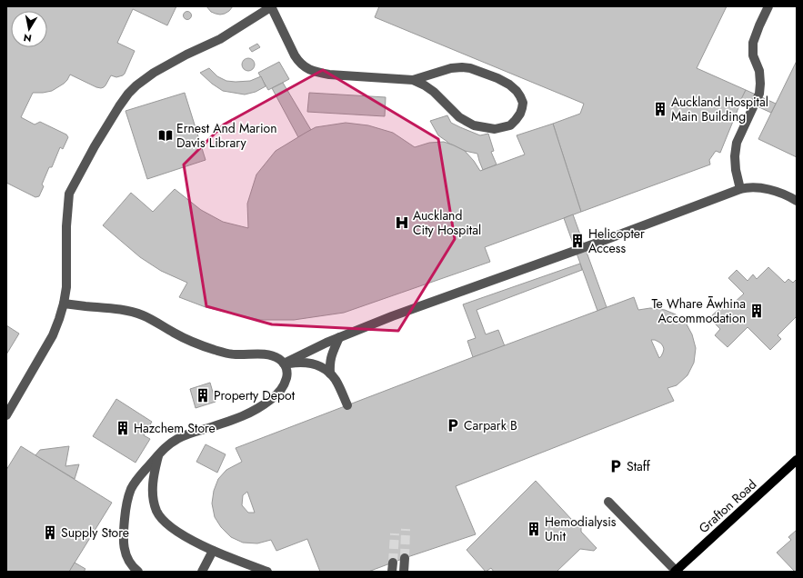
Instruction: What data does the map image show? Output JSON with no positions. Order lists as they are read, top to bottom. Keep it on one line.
{"streets":{"main road":["Grafton Road"]},"places":{"building":["Auckland Hospital Main Building","Helicopter Access","Te Whare Āwhina Accommodation","Property Depot","Hazchem Store","Hemodialysis Unit","Supply Store"],"library":["Ernest And Marion Davis Library"],"hospital":["Auckland City Hospital"],"parking":["Carpark B","Staff"]},"north":"bottom"}
